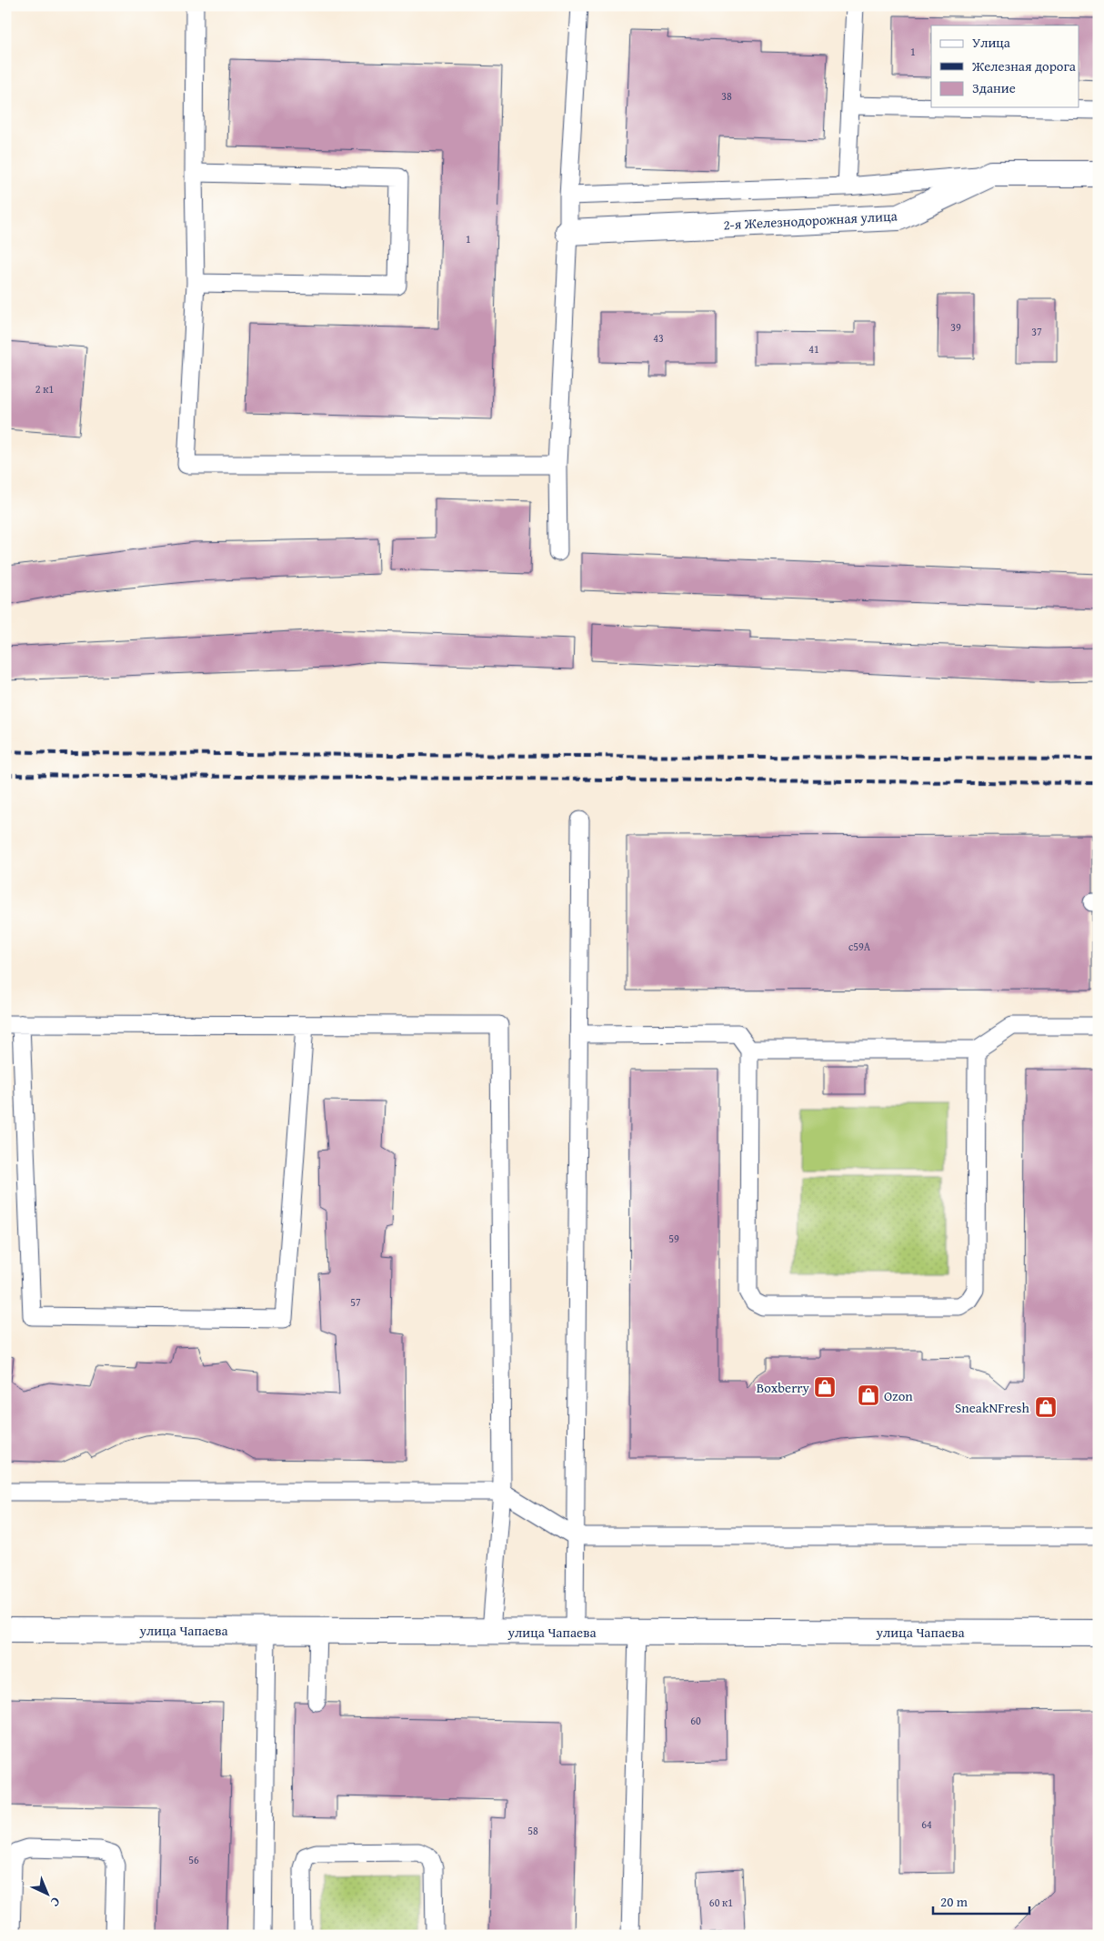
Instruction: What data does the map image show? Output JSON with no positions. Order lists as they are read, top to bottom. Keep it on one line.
{"streets":{"street":["2-я Железнодорожная улица","улица Чапаева"]},"places":{"shop":["Boxberry","Ozon","SneakNFresh"]},"house_numbers":["1","38","1","39","37","43","41","2 к1","с59А","59","57","60","64","58","56","60 к1"],"legend":["Улица","Железная дорога","Здание"],"scale_bar":"20 m","north":"bottom right"}
